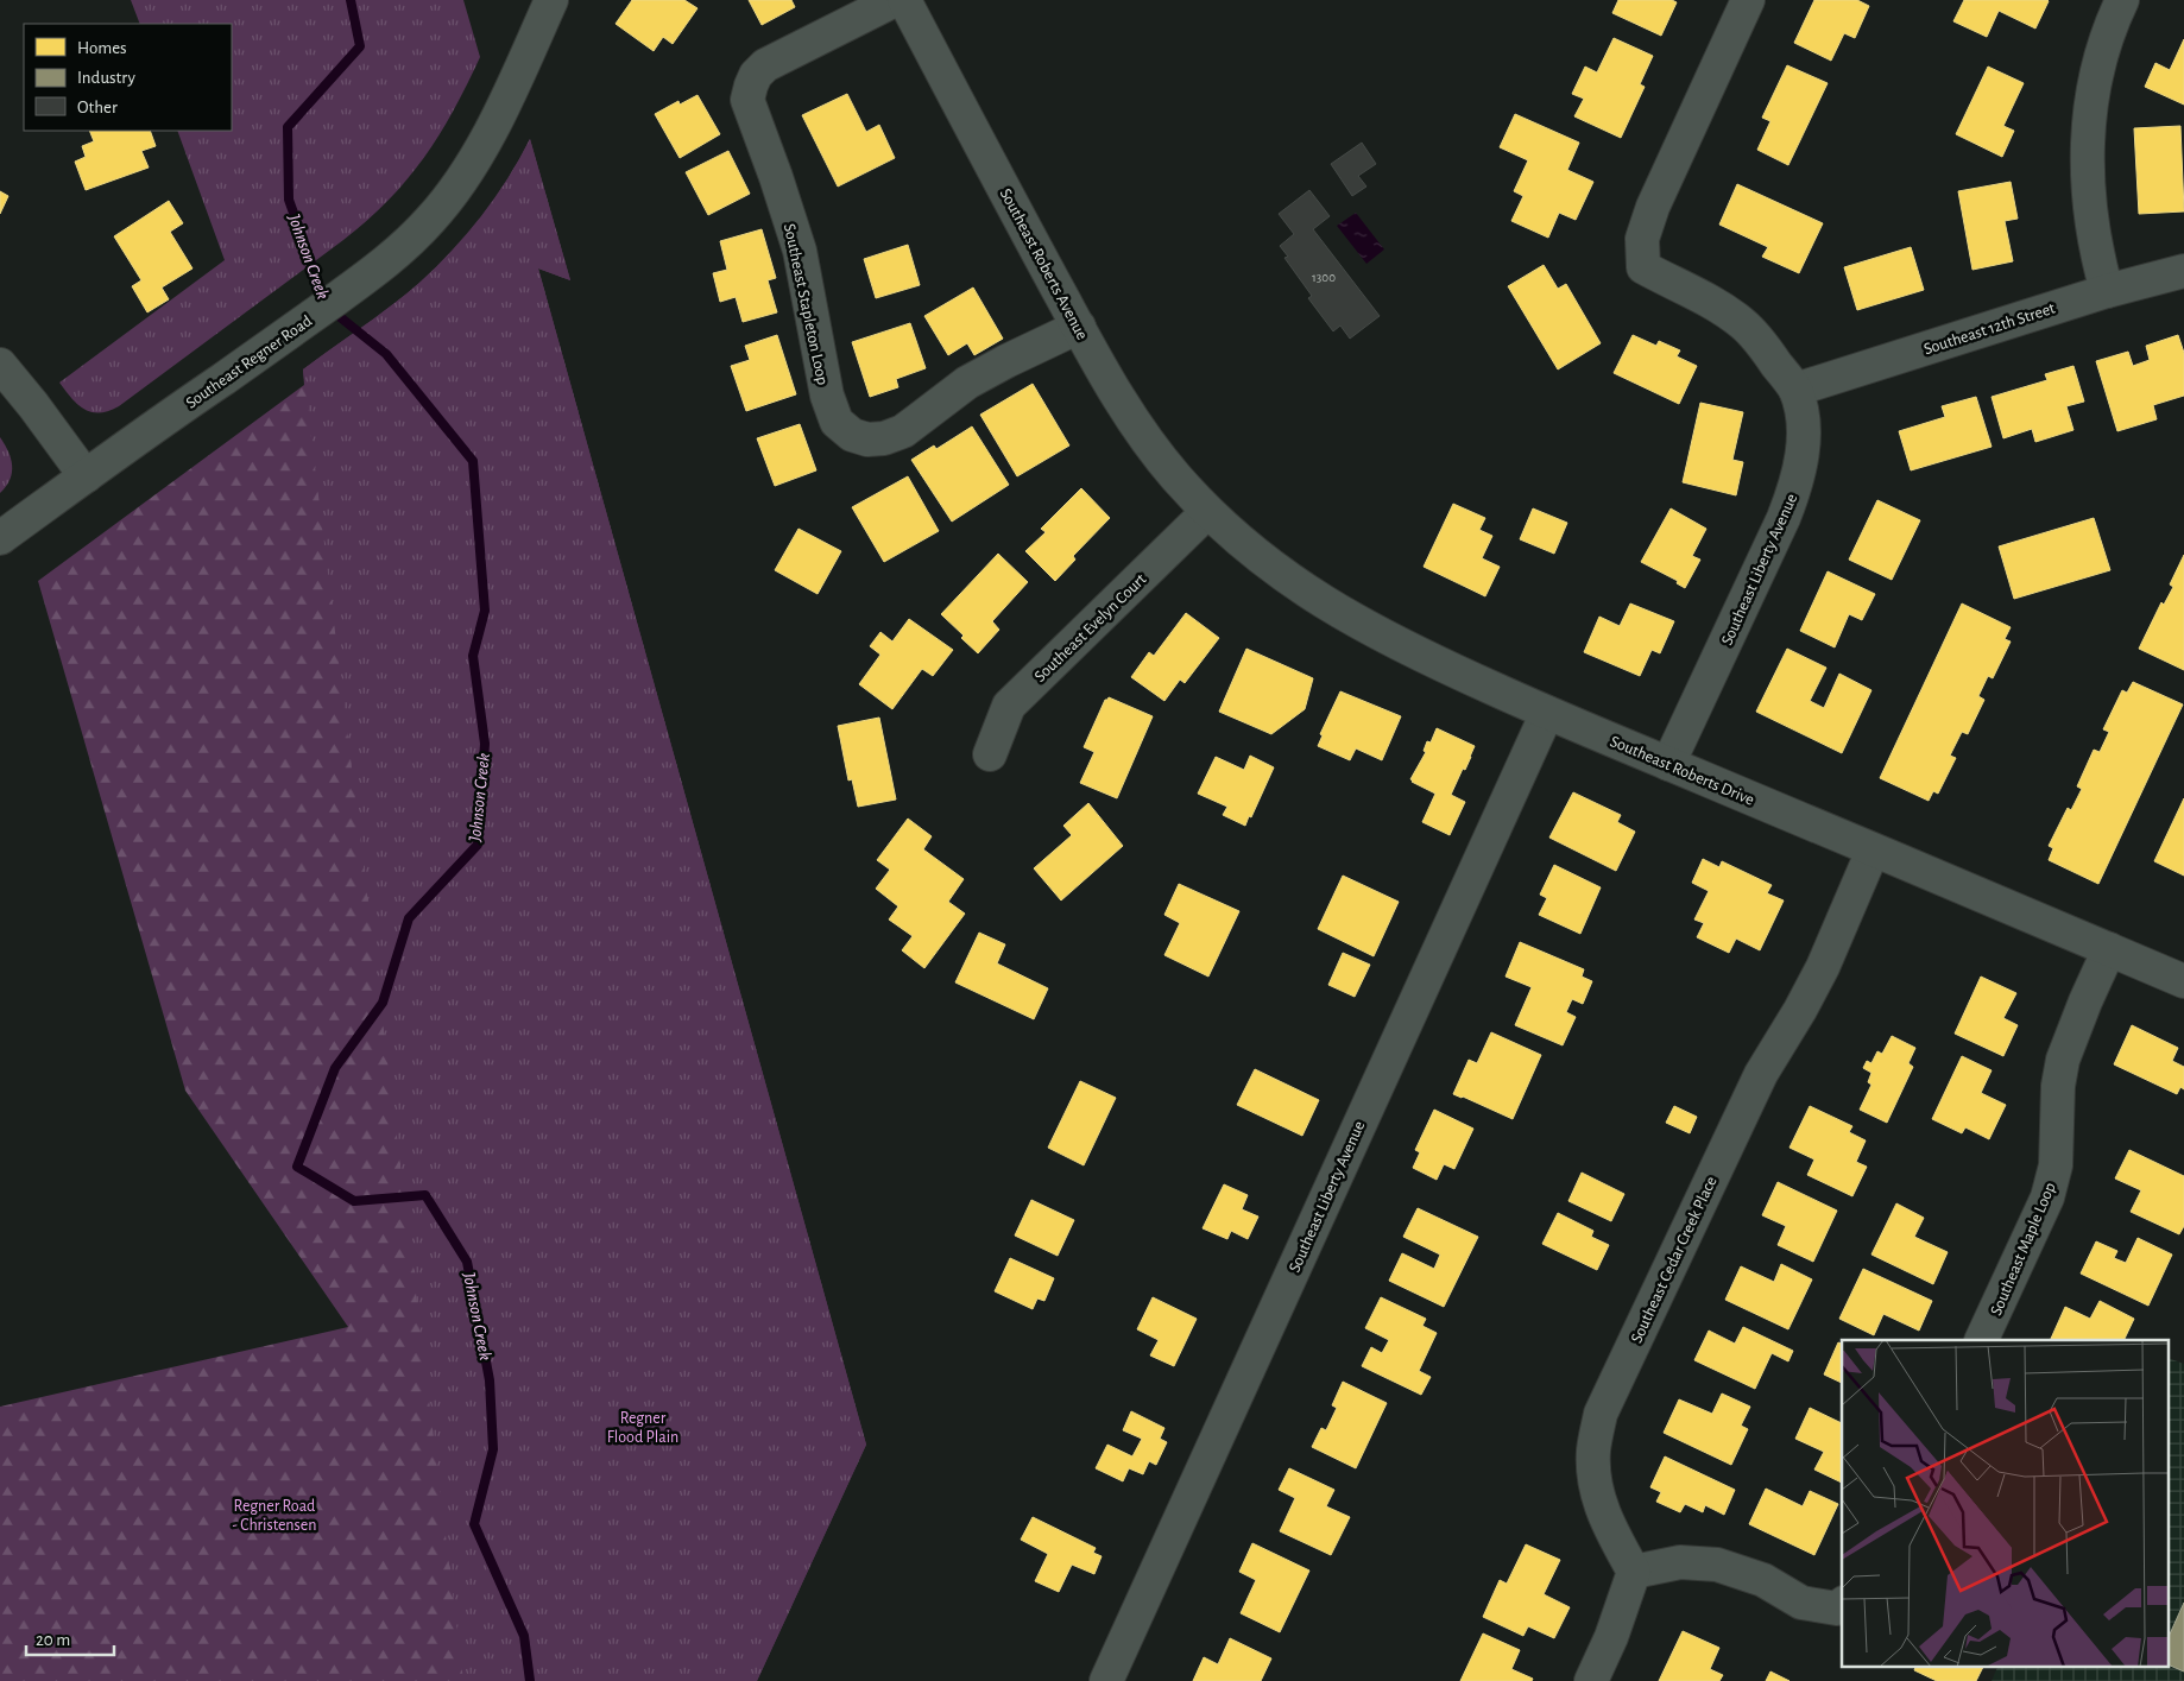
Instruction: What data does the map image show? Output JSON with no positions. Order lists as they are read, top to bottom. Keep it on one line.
{"streets":{"street":["Southeast Roberts Avenue","Southeast Stapleton Loop","Southeast 12th Street","Southeast Regner Road","Southeast Liberty Avenue","Southeast Evelyn Court","Southeast Roberts Drive","Southeast Maple Loop","Southeast Cedar Creek Place"]},"crossings":[["Southeast Roberts Avenue","Southeast Stapleton Loop"],["Southeast Roberts Avenue","Southeast Evelyn Court"],["Southeast Roberts Avenue","Southeast Roberts Drive"],["Southeast 12th Street","Southeast Liberty Avenue"],["Southeast Liberty Avenue","Southeast Roberts Drive"],["Southeast Evelyn Court","Southeast Roberts Drive"],["Southeast Roberts Drive","Southeast Maple Loop"],["Southeast Roberts Drive","Southeast Cedar Creek Place"]],"water":["Johnson Creek"],"parks":["Regner Flood Plain","Regner Road - Christensen"],"house_numbers":["1300"],"legend":["Homes","Industry","Other"],"scale_bar":"20 m"}
